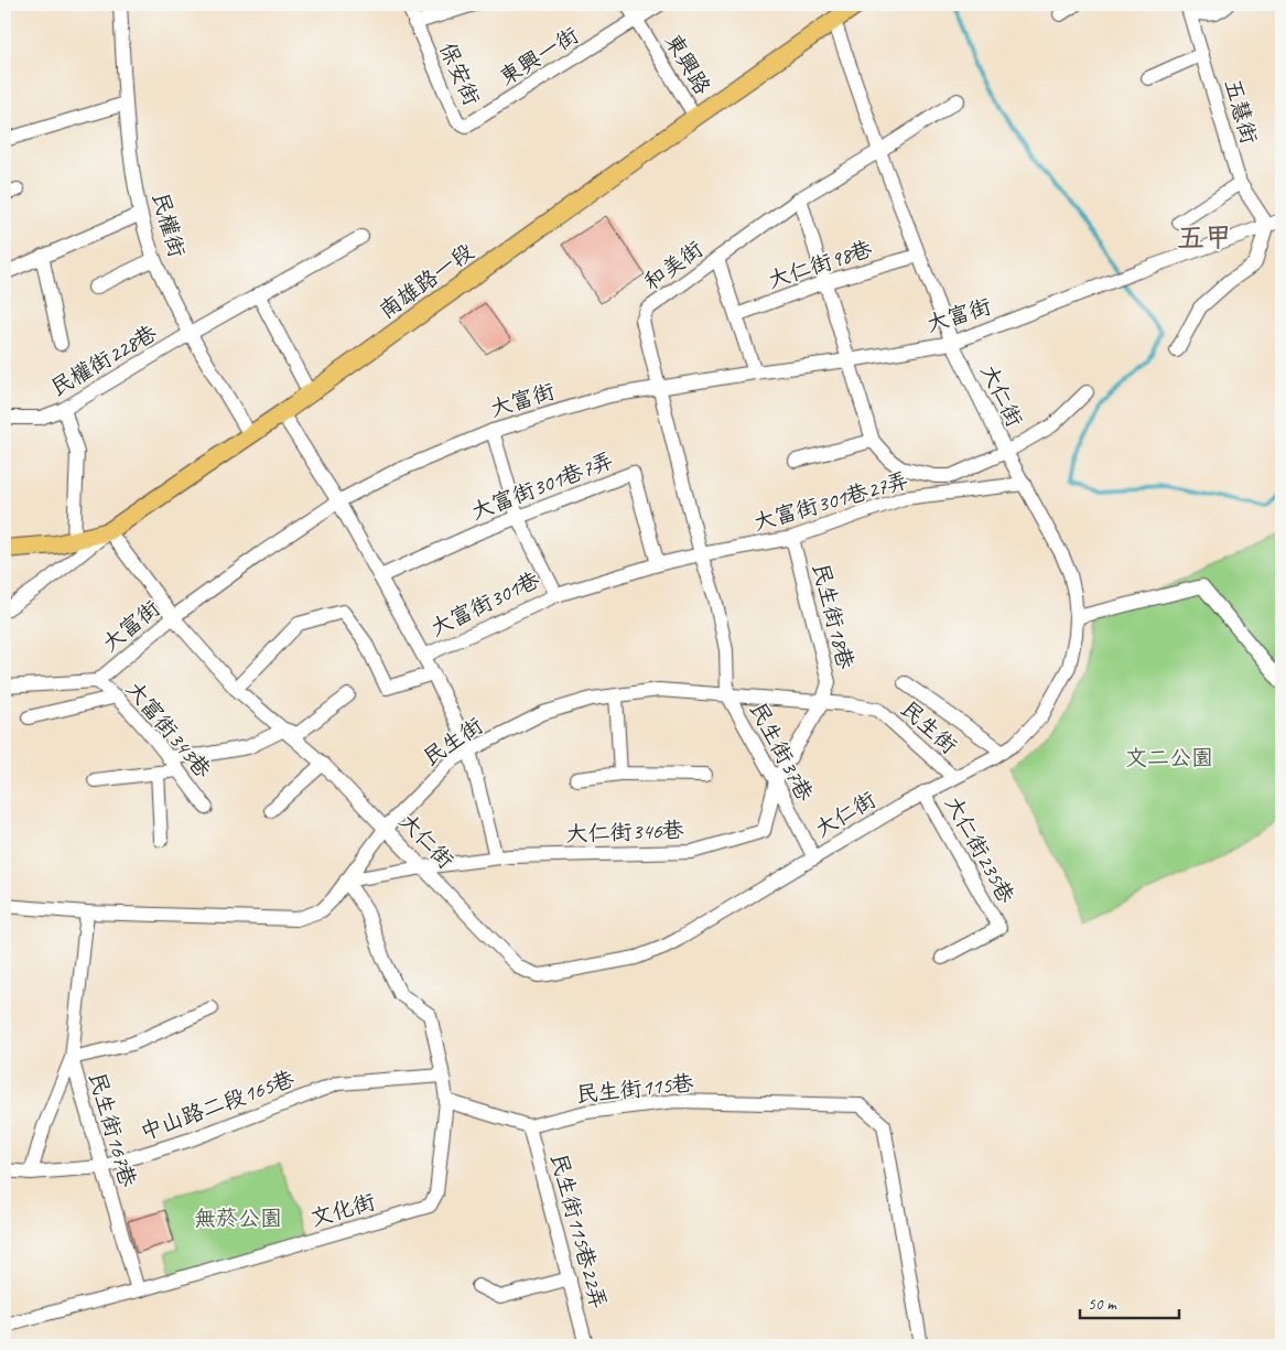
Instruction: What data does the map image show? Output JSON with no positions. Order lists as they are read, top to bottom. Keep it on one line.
{"streets":{"main road":["南雄路一段"],"street":["東興一街","東興路","保安街","五慧街","民權街","大仁街98巷","和美街","大富街","民權街228巷","大仁街","大富街301巷7弄","大富街301巷27弄","大富街301巷","民生街18巷","民生街","大富街343巷","民生街37巷","大仁街346巷","大仁街235巷","民生街115巷","中山路二段165巷","民生街167巷","文化街","民生街115巷22弄"]},"crossings":[["東興一街","東興路"],["東興一街","保安街"],["東興路","南雄路一段"],["五慧街","大富街"],["民權街","南雄路一段"],["民權街","民權街228巷"],["大仁街98巷","大仁街"],["和美街","大富街"],["和美街","大仁街"],["和美街","大富街301巷27弄"],["和美街","民生街"],["和美街","民生街37巷"],["南雄路一段","大仁街"],["南雄路一段","大富街301巷"],["大富街","大仁街"],["大富街","大富街301巷"],["大富街","大富街343巷"],["大仁街","大富街301巷27弄"],["大仁街","民生街"],["大仁街","民生街37巷"],["大仁街","大仁街346巷"],["大仁街","大仁街235巷"],["大富街301巷7弄","大富街301巷27弄"],["大富街301巷7弄","大富街301巷"],["大富街301巷27弄","大富街301巷"],["大富街301巷27弄","民生街18巷"],["大富街301巷","民生街"],["大富街301巷","大仁街346巷"],["民生街18巷","民生街"],["民生街18巷","大仁街346巷"],["民生街","民生街37巷"],["民生街","大仁街346巷"],["民生街","民生街167巷"],["民生街37巷","大仁街346巷"],["民生街115巷","民生街115巷22弄"],["中山路二段165巷","民生街167巷"],["民生街167巷","文化街"]],"districts":["五甲"],"parks":["文二公園","無菸公園"],"scale_bar":"50 m"}
